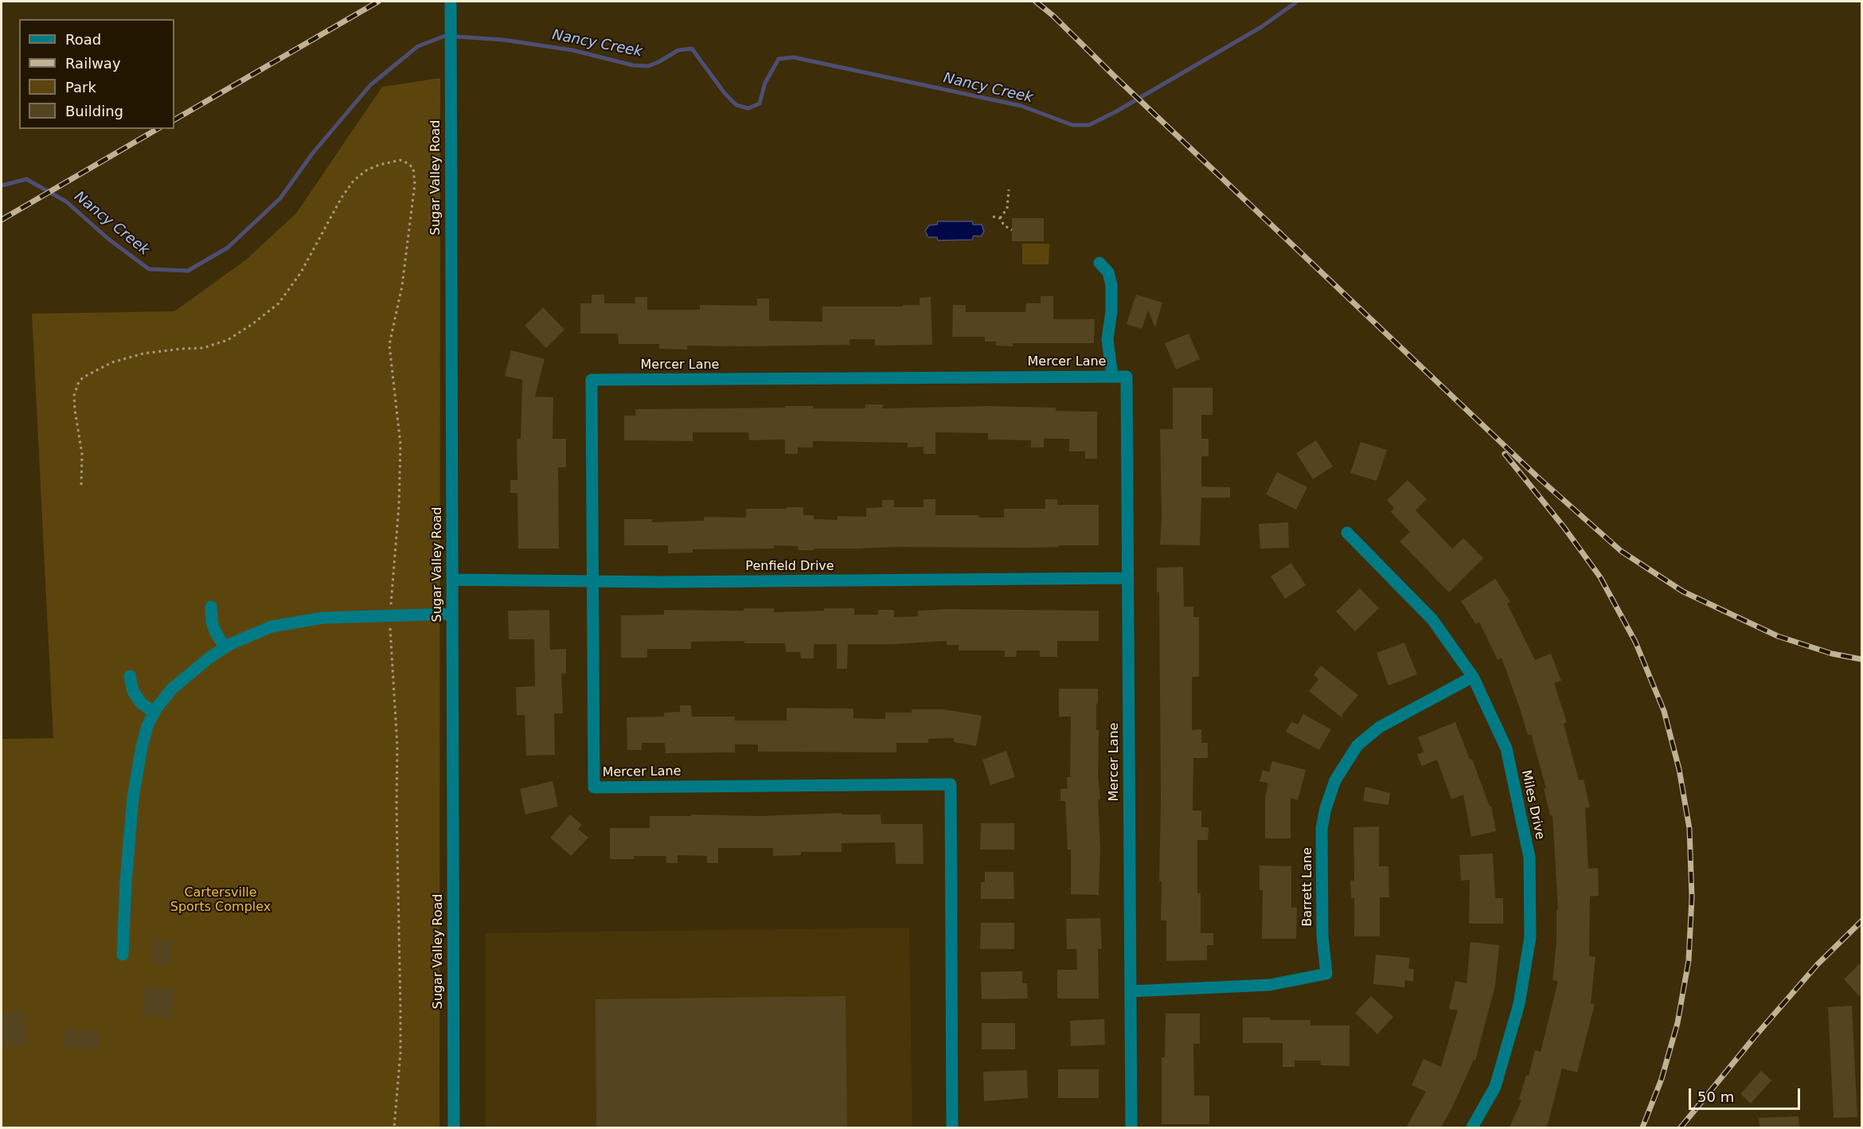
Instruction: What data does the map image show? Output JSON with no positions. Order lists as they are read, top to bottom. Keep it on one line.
{"streets":{"street":["Sugar Valley Road","Mercer Lane","Penfield Drive","Miles Drive","Barrett Lane"]},"crossings":[["Sugar Valley Road","Penfield Drive"],["Mercer Lane","Penfield Drive"],["Mercer Lane","Barrett Lane"],["Miles Drive","Barrett Lane"]],"water":["Nancy Creek"],"parks":["Cartersville Sports Complex"],"legend":["Road","Railway","Park","Building"],"scale_bar":"50 m"}
